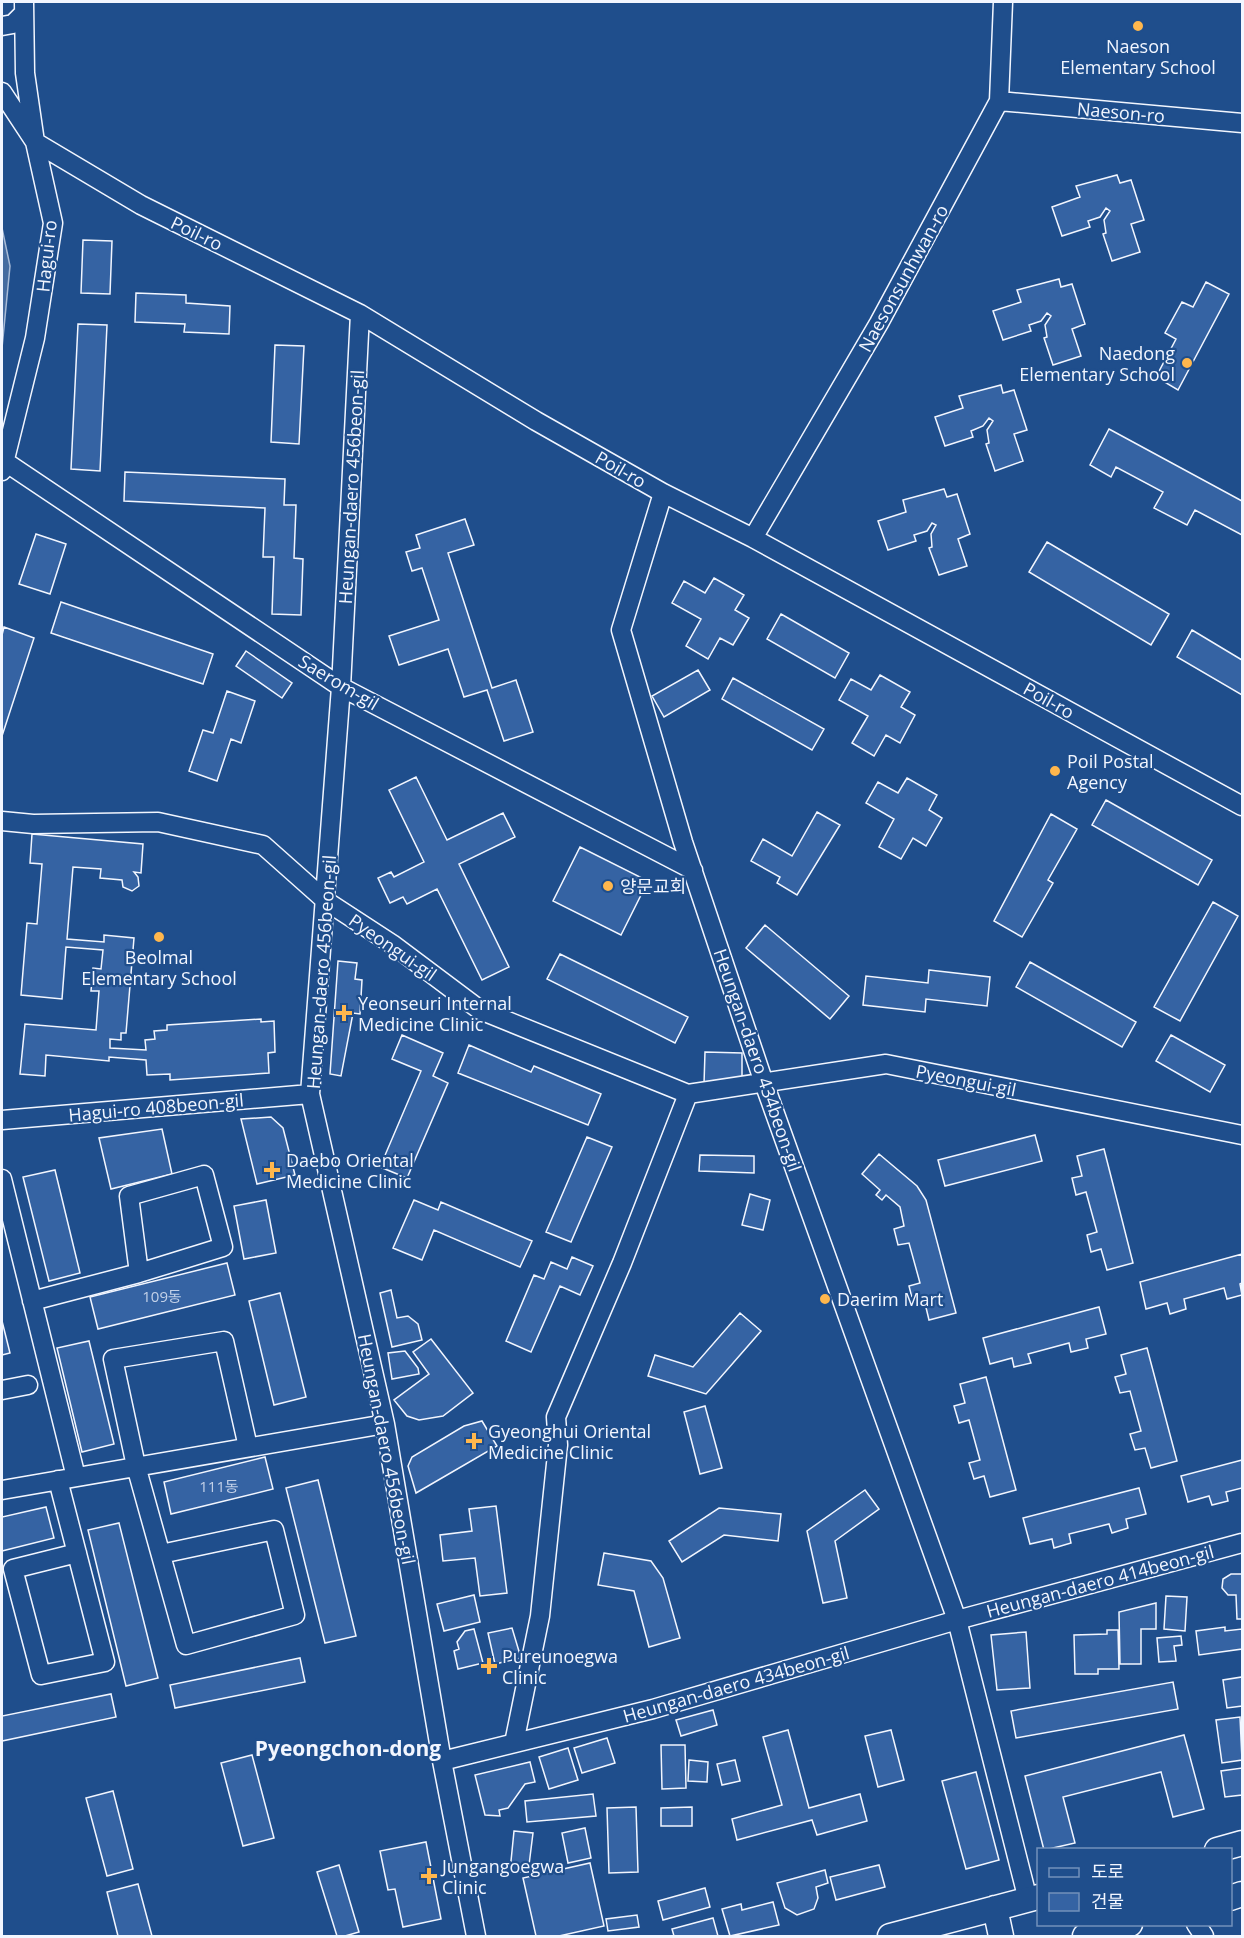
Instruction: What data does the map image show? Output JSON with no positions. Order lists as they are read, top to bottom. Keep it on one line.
{"streets":{"street":["Naeson-ro","Poil-ro","Hagui-ro","Naesonsunhwan-ro","Heungan-daero 456beon-gil","Saerom-gil","Pyeongui-gil","Heungan-daero 434beon-gil","Hagui-ro 408beon-gil","Heungan-daero 414beon-gil"]},"crossings":[["Naeson-ro","Naesonsunhwan-ro"],["Poil-ro","Hagui-ro"],["Poil-ro","Naesonsunhwan-ro"],["Poil-ro","Heungan-daero 456beon-gil"],["Poil-ro","Heungan-daero 434beon-gil"],["Hagui-ro","Saerom-gil"],["Heungan-daero 456beon-gil","Saerom-gil"],["Heungan-daero 456beon-gil","Pyeongui-gil"],["Heungan-daero 456beon-gil","Hagui-ro 408beon-gil"],["Saerom-gil","Heungan-daero 434beon-gil"],["Pyeongui-gil","Heungan-daero 434beon-gil"],["Heungan-daero 434beon-gil","Heungan-daero 414beon-gil"]],"districts":["Pyeongchon-dong"],"places":{"other":["Naeson Elementary School","Naedong Elementary School","Poil Postal Agency","양문교회","Beolmal Elementary School","Daerim Mart"],"health":["Yeonseuri Internal Medicine Clinic","Daebo Oriental Medicine Clinic","Gyeonghui Oriental Medicine Clinic","Pureunoegwa Clinic","Jungangoegwa Clinic"]},"house_numbers":["109동","111동"],"legend":["도로","건물"]}
